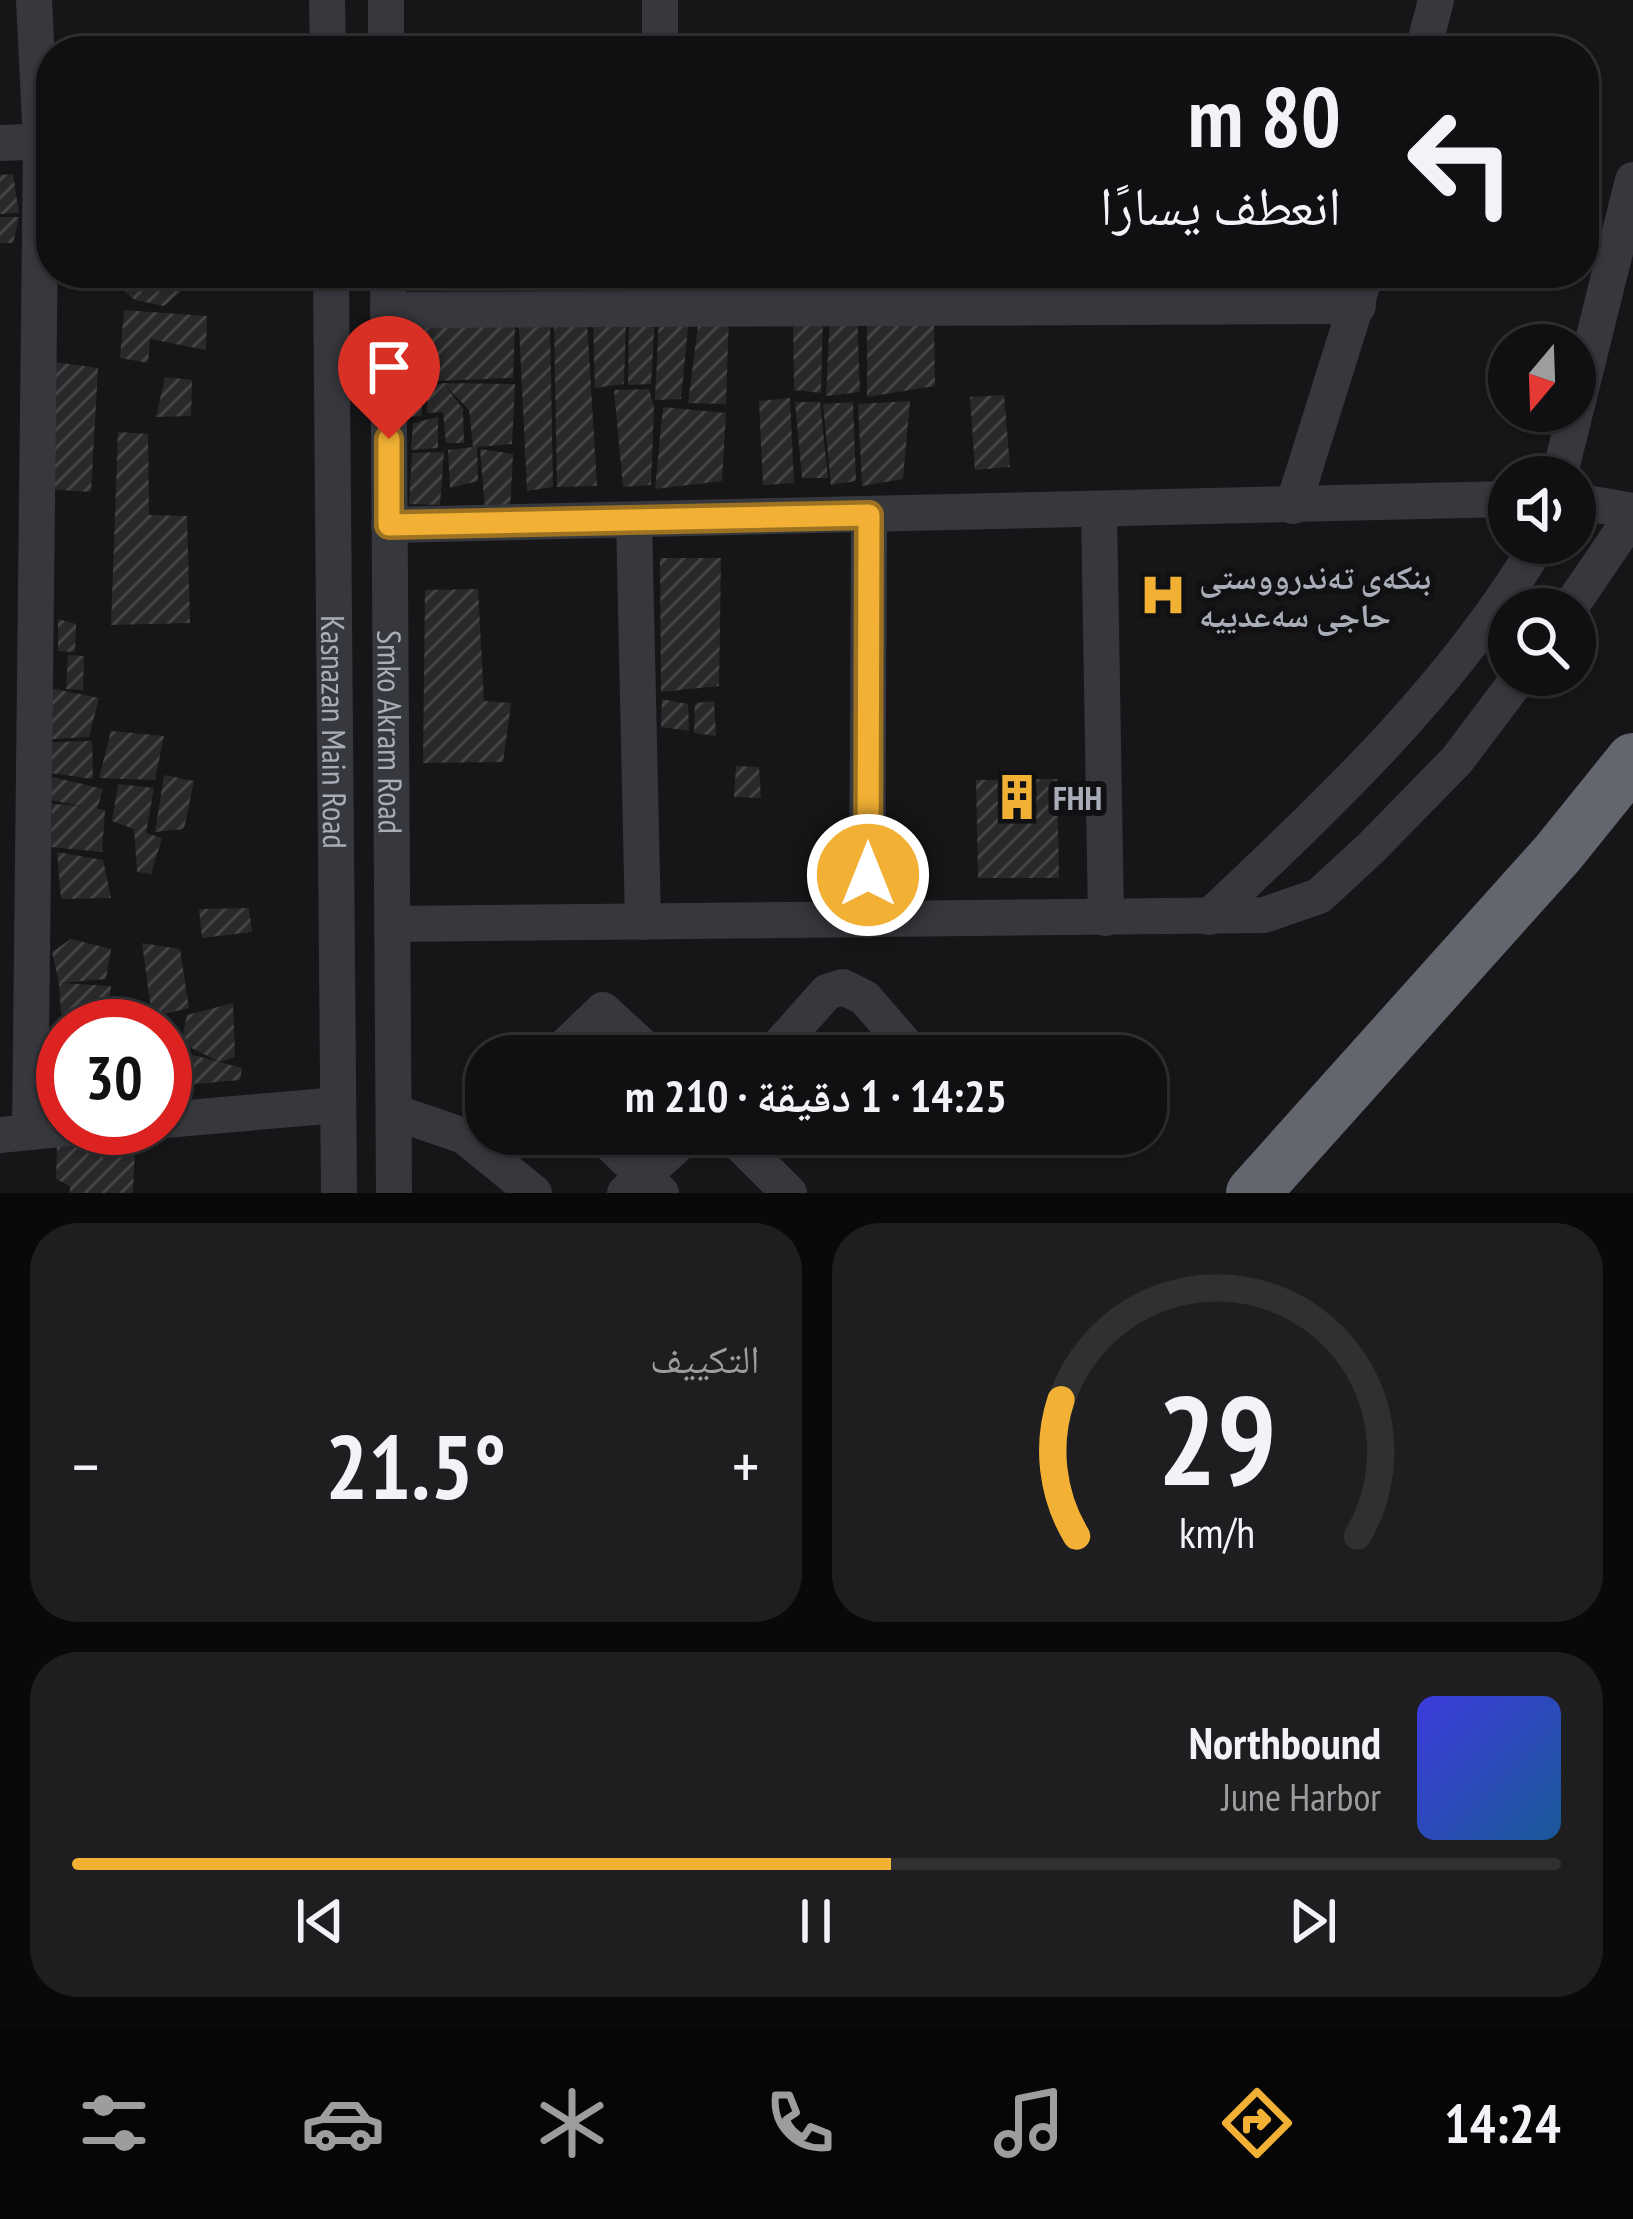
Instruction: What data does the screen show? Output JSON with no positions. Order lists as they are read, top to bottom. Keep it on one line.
{"streets":{"street":["Kasnazan Main Road","Smko Akram Road"]},"places":{"hospital":["بنکەی تەندرووستی حاجی سەعدییە"],"building":["FHH"]},"north":"bottom","page":{"turn":["80 m","انعطف يسارًا"],"limit":"30","trip":"14:25 · 1 دقيقة · 210 m","tile":"التكييف","heat":["−","21.5°","+"],"song":["Northbound","June Harbor"],"tabs":"14:24","gauge":["29","km/h"]}}
